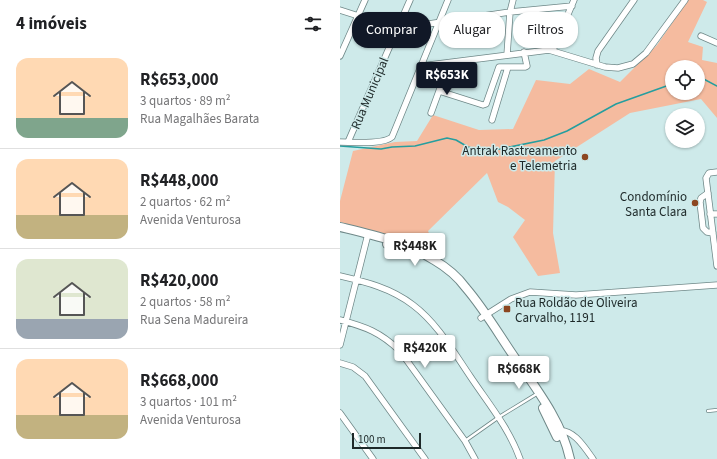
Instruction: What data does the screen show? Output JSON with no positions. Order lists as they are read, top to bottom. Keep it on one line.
{"streets":{"street":["Rua Municipal"]},"places":{"other":["Antrak Rastreamento e Telemetria","Condomínio Santa Clara"],"transit":["Rua Roldão de Oliveira Carvalho, 1191"]},"scale_bar":"100 m","page":{"heading":"4 imóveis","chip":["Comprar","Alugar","Filtros"],"list":[{"name":"R$653,000","note":"3 quartos · 89 m² · Rua Magalhães Barata"},{"name":"R$448,000","note":"2 quartos · 62 m² · Avenida Venturosa"},{"name":"R$420,000","note":"2 quartos · 58 m² · Rua Sena Madureira"},{"name":"R$668,000","note":"3 quartos · 101 m² · Avenida Venturosa"}],"price":["R$653K","R$448K","R$420K","R$668K"],"scale":"100 m"}}
